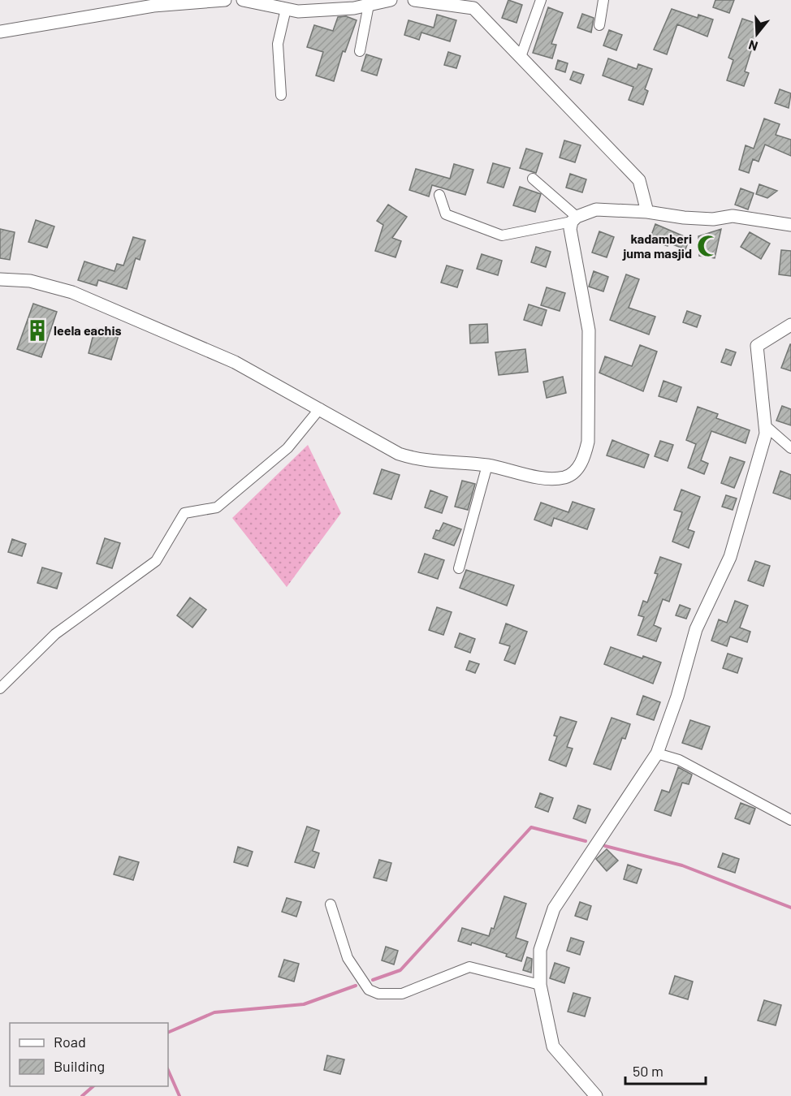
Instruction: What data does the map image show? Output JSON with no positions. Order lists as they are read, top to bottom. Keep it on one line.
{"places":{"mosque":["kadamberi juma masjid"],"building":["leela eachis"]},"legend":["Road","Building"],"scale_bar":"50 m","north":"bottom"}
